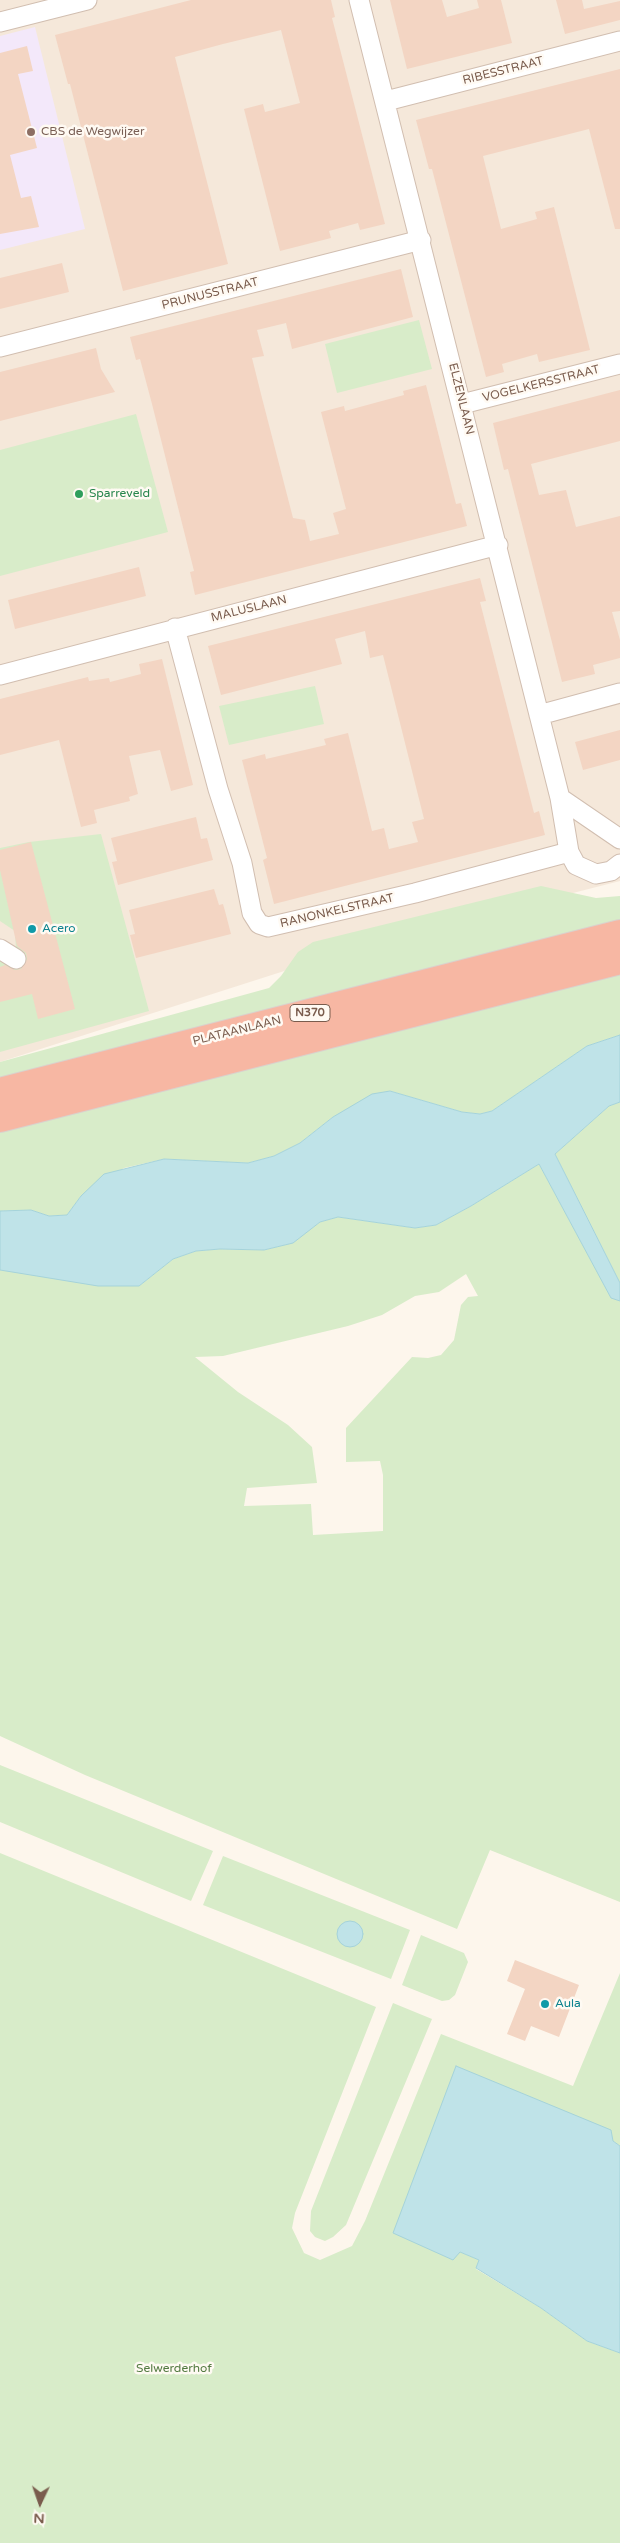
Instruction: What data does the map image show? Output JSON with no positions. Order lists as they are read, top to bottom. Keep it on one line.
{"streets":{"highway":["N370","PLATAANLAAN"],"street":["RIBESSTRAAT","PRUNUSSTRAAT","VOGELKERSSTRAAT","ELZENLAAN","MALUSLAAN","RANONKELSTRAAT"]},"crossings":[["RIBESSTRAAT","ELZENLAAN"],["PRUNUSSTRAAT","ELZENLAAN"],["VOGELKERSSTRAAT","ELZENLAAN"],["ELZENLAAN","MALUSLAAN"],["ELZENLAAN","RANONKELSTRAAT"],["MALUSLAAN","RANONKELSTRAAT"]],"parks":["Selwerderhof"],"places":["CBS de Wegwijzer","Sparreveld","Acero","Aula"],"north":"bottom"}
